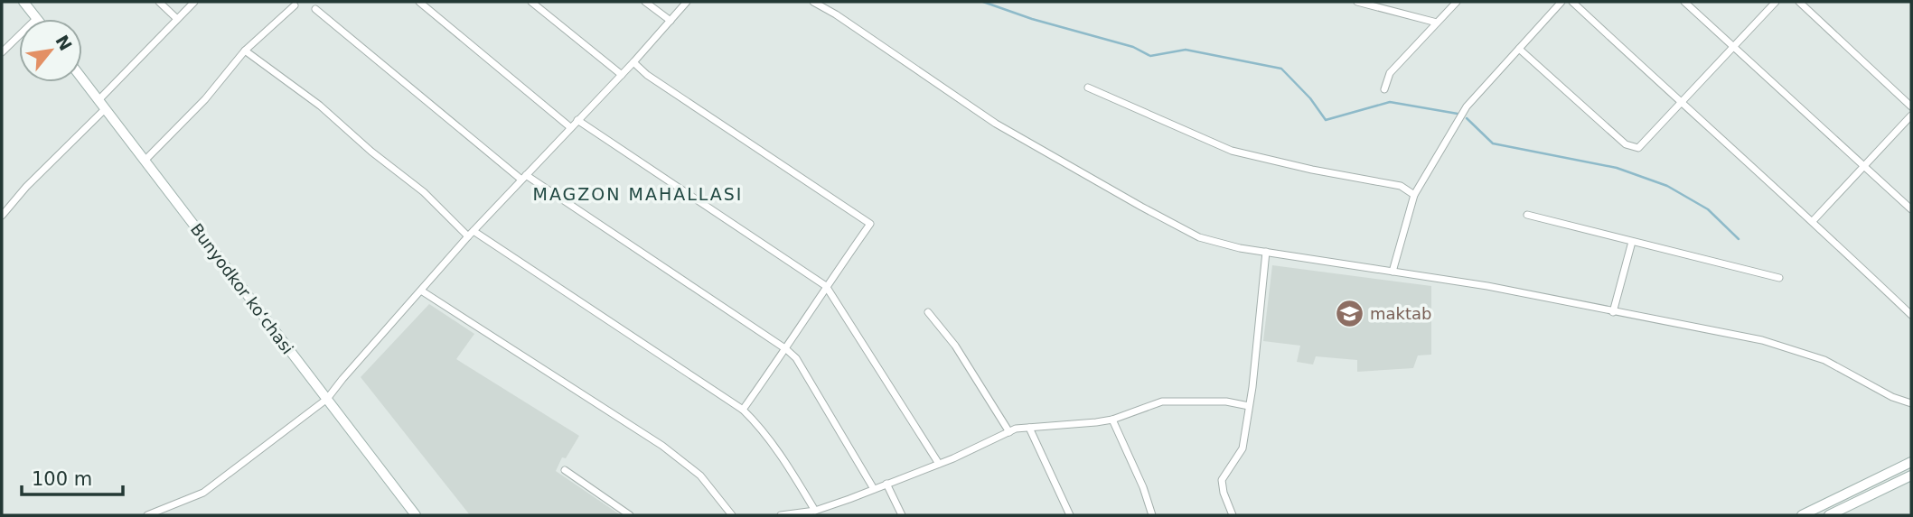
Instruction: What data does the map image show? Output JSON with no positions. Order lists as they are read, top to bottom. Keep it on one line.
{"streets":{"main road":["Bunyodkor koʻchasi"]},"districts":["MAGZON MAHALLASI"],"places":{"school or university":["maktab"]},"scale_bar":"100 m","north":"top right"}
